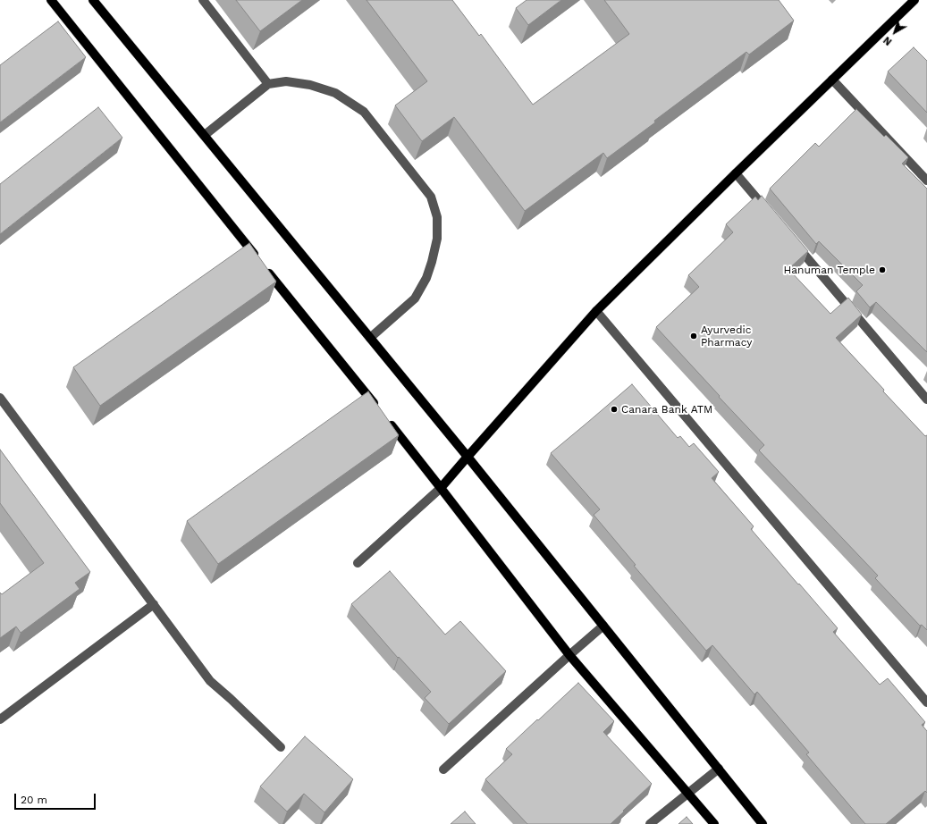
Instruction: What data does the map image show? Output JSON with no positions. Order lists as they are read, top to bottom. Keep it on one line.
{"places":["Hanuman Temple","Ayurvedic Pharmacy","Canara Bank ATM"],"scale_bar":"20 m","north":"bottom left"}
